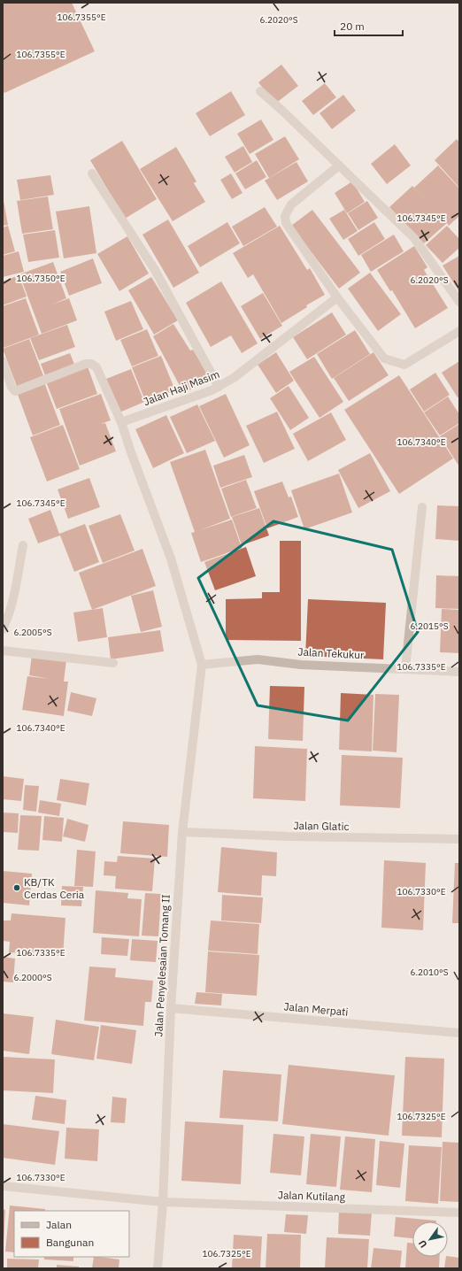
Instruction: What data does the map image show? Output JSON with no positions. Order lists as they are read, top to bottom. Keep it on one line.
{"streets":{"street":["Jalan Haji Masim","Jalan Tekukur","Jalan Glatic","Jalan Penyelesaian Tomang II","Jalan Merpati","Jalan Kutilang"]},"crossings":[["Jalan Tekukur","Jalan Penyelesaian Tomang II"],["Jalan Glatic","Jalan Penyelesaian Tomang II"],["Jalan Penyelesaian Tomang II","Jalan Merpati"],["Jalan Penyelesaian Tomang II","Jalan Kutilang"]],"places":["KB/TK Cerdas Ceria"],"legend":["Jalan","Bangunan"],"scale_bar":"20 m","north":"bottom left","coordinates":["106.7355°E","6.2020°S","106.7345°E","106.7350°E","106.7340°E","6.2015°S","6.2005°S","106.7335°E","106.7330°E","6.2010°S","6.2000°S","106.7325°E"]}
